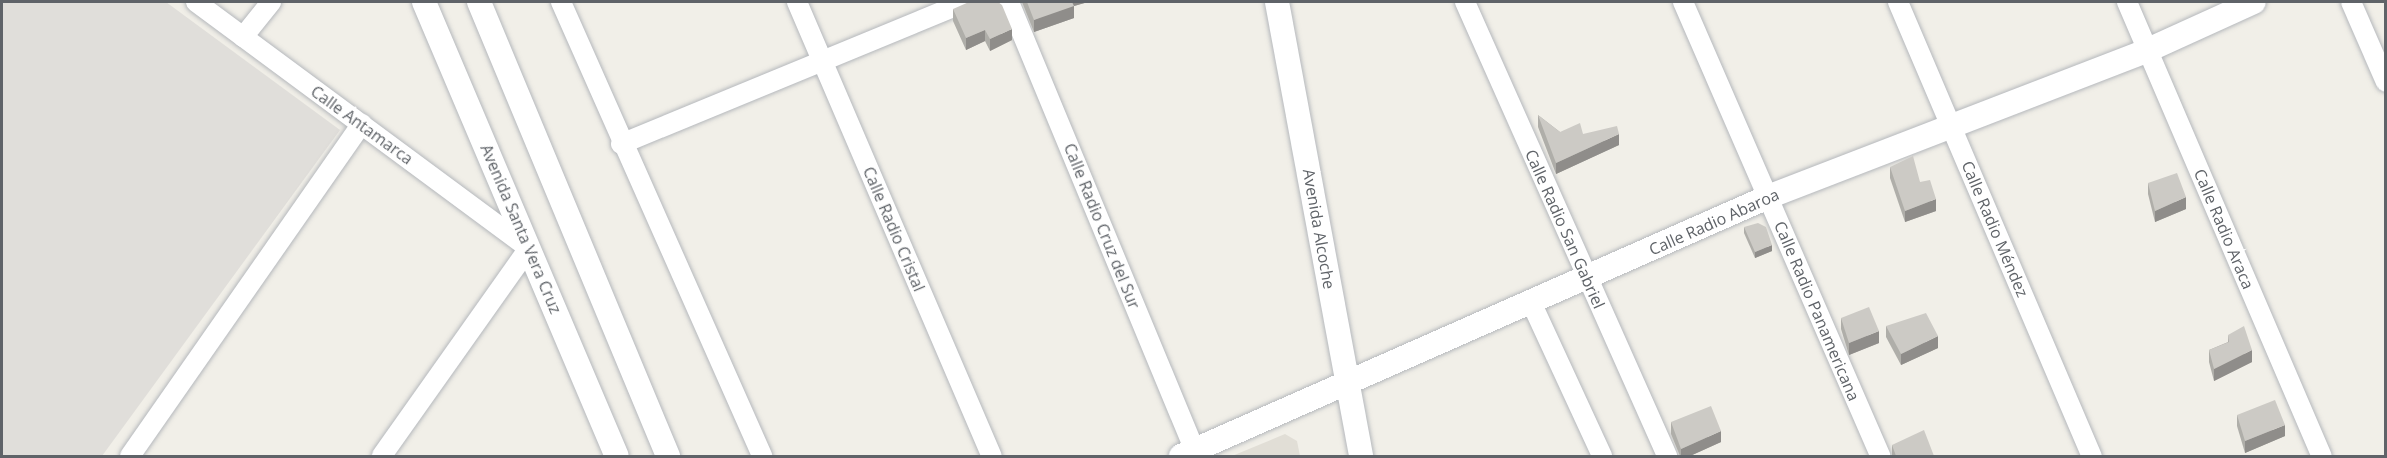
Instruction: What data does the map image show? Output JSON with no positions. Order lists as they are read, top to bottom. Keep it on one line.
{"streets":{"street":["Calle Antamarca","Calle Radio Abaroa","Calle Radio Cruz del Sur","Avenida Santa Vera Cruz","Calle Radio Cristal","Avenida Alcoche","Calle Radio San Gabriel","Calle Radio Méndez","Calle Radio Araca","Calle Radio Panamericana"]},"crossings":[["Calle Antamarca","Avenida Santa Vera Cruz"],["Calle Radio Abaroa","Calle Radio Cruz del Sur"],["Calle Radio Abaroa","Avenida Alcoche"],["Calle Radio Abaroa","Calle Radio San Gabriel"],["Calle Radio Abaroa","Calle Radio Méndez"],["Calle Radio Abaroa","Calle Radio Araca"],["Calle Radio Abaroa","Calle Radio Panamericana"]]}
